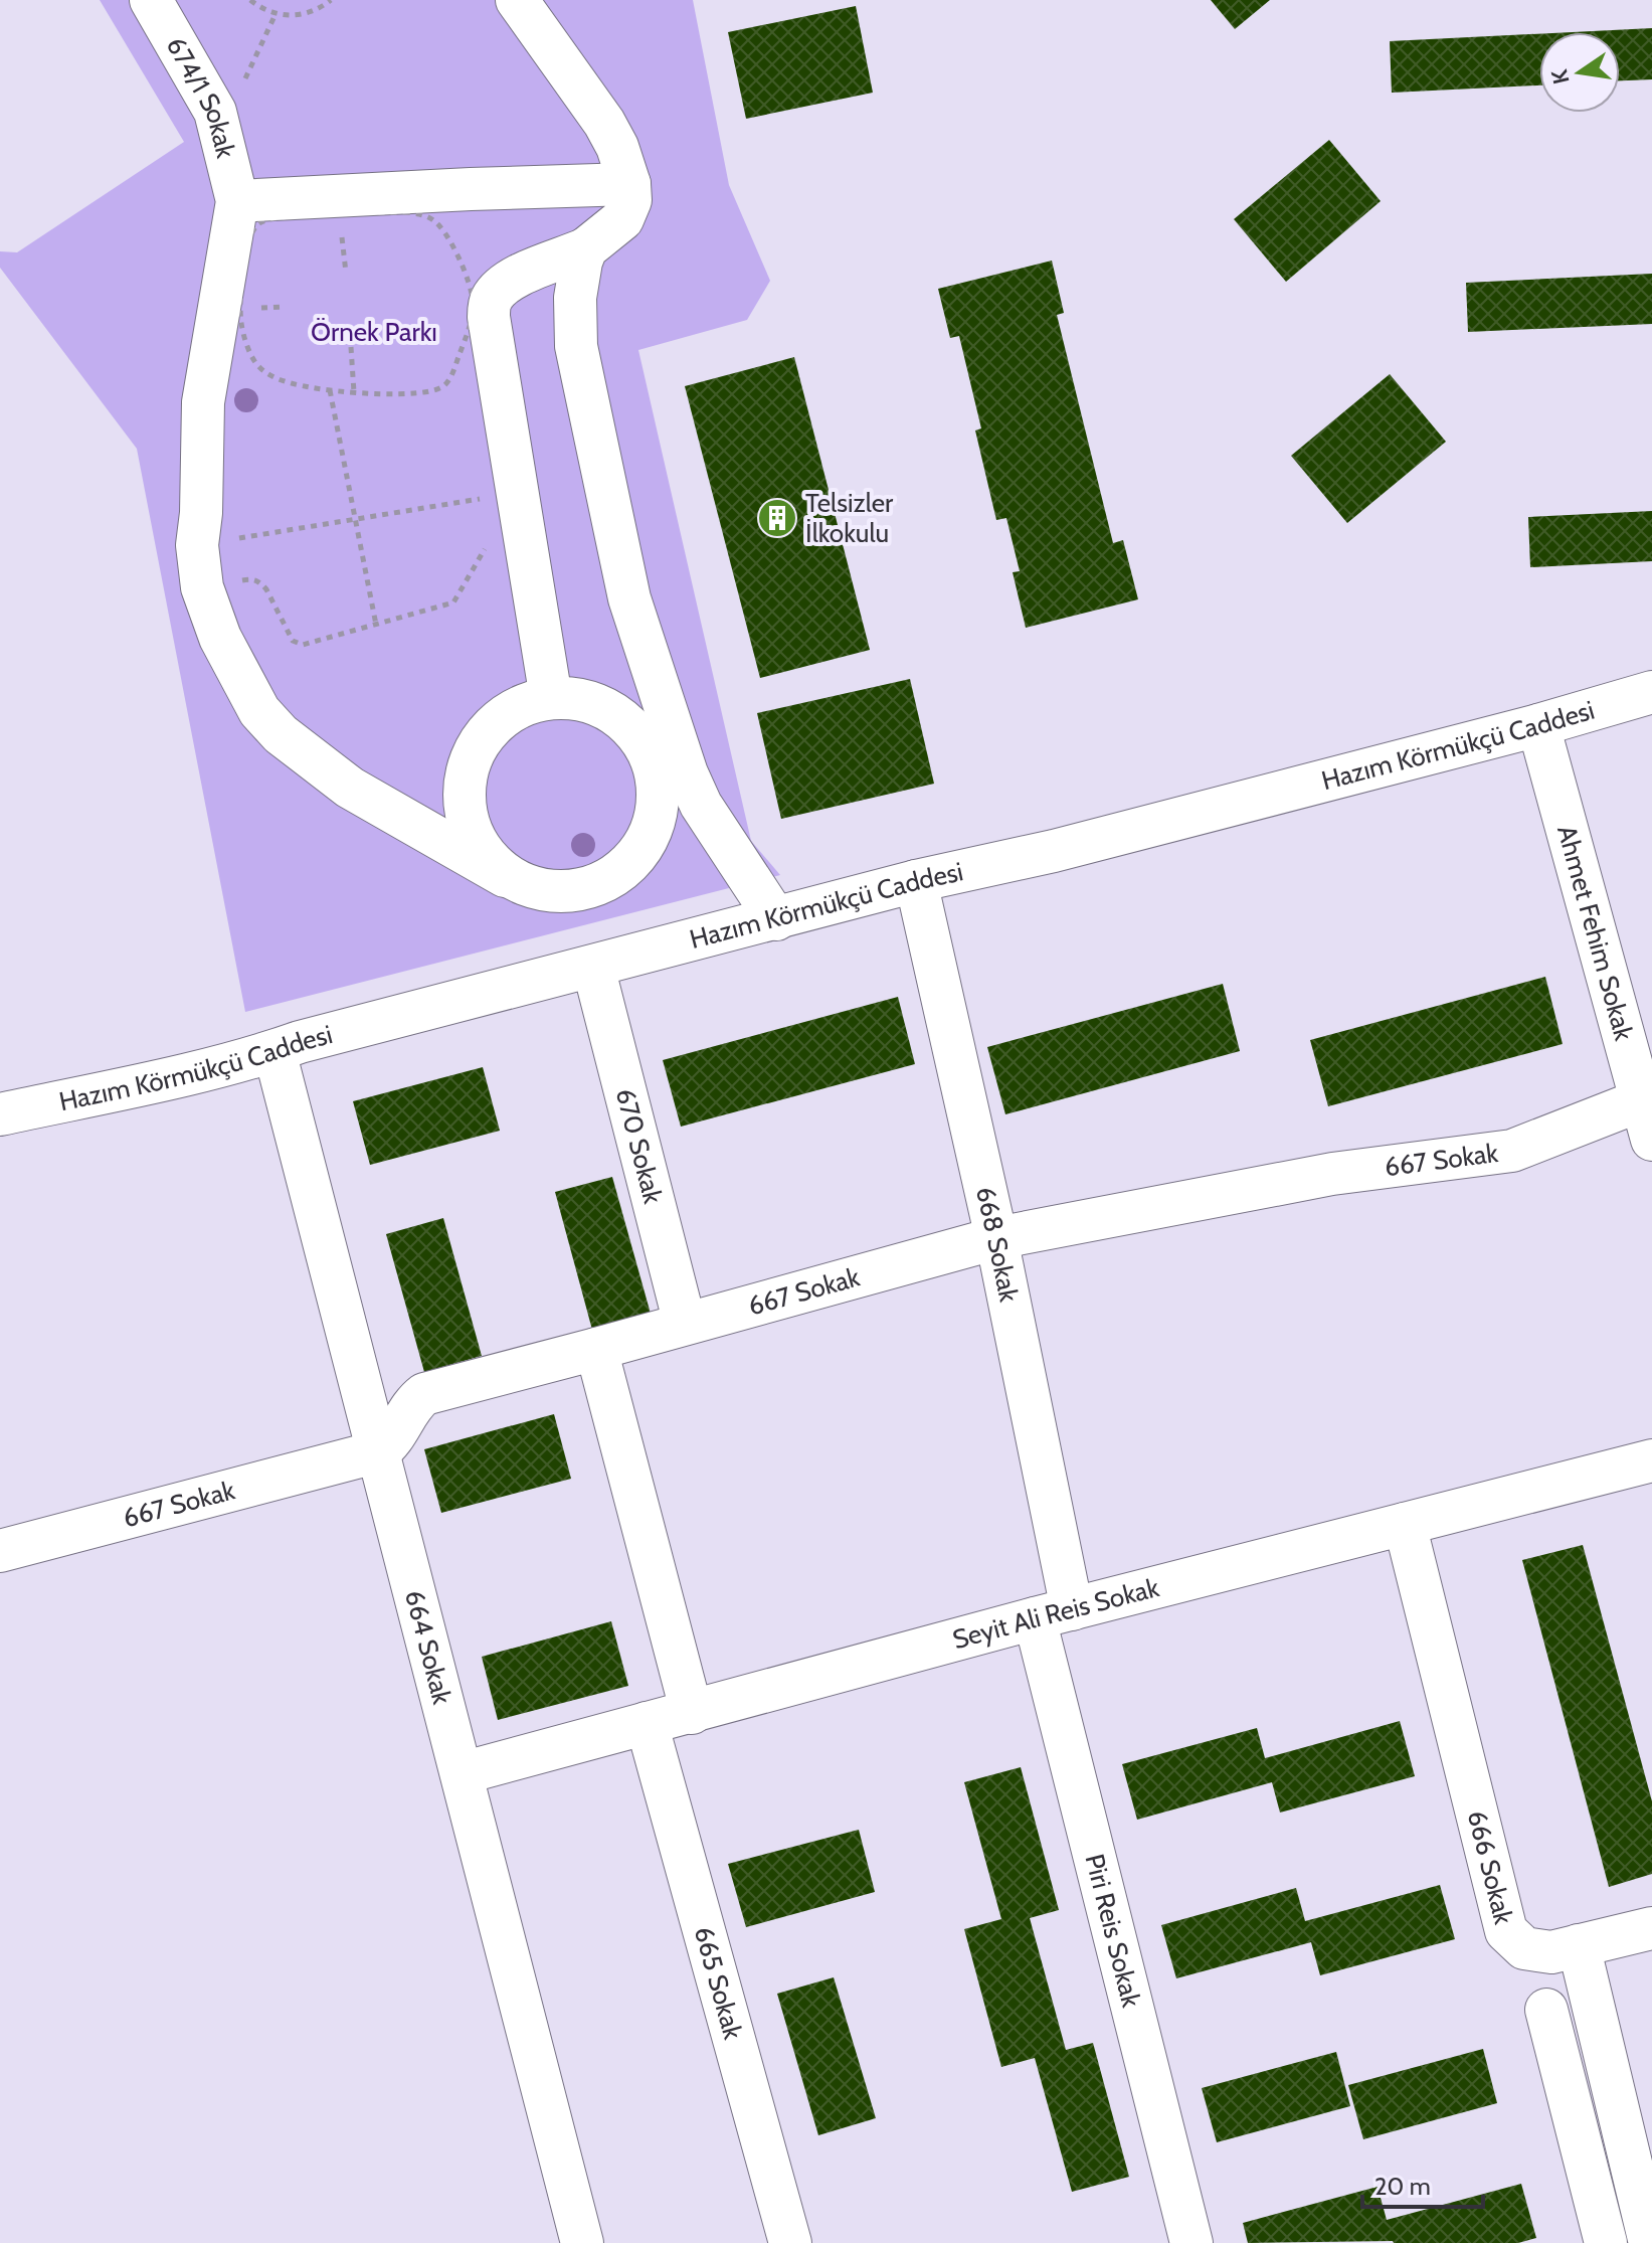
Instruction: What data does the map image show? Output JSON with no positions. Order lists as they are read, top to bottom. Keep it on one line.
{"streets":{"street":["674/1 Sokak","Hazım Körmükçü Caddesi","Ahmet Fehim Sokak","670 Sokak","667 Sokak","668 Sokak","Seyit Ali Reis Sokak","664 Sokak","666 Sokak","Piri Reis Sokak","665 Sokak"]},"crossings":[["Hazım Körmükçü Caddesi","Ahmet Fehim Sokak"],["Hazım Körmükçü Caddesi","670 Sokak"],["Hazım Körmükçü Caddesi","668 Sokak"],["Hazım Körmükçü Caddesi","664 Sokak"],["Ahmet Fehim Sokak","667 Sokak"],["670 Sokak","667 Sokak"],["667 Sokak","668 Sokak"],["667 Sokak","664 Sokak"],["668 Sokak","Seyit Ali Reis Sokak"],["668 Sokak","Piri Reis Sokak"],["Seyit Ali Reis Sokak","664 Sokak"],["Seyit Ali Reis Sokak","666 Sokak"],["Seyit Ali Reis Sokak","Piri Reis Sokak"],["Seyit Ali Reis Sokak","665 Sokak"]],"parks":["Örnek Parkı"],"places":{"building":["Telsizler İlkokulu"]},"scale_bar":"20 m","north":"left"}
